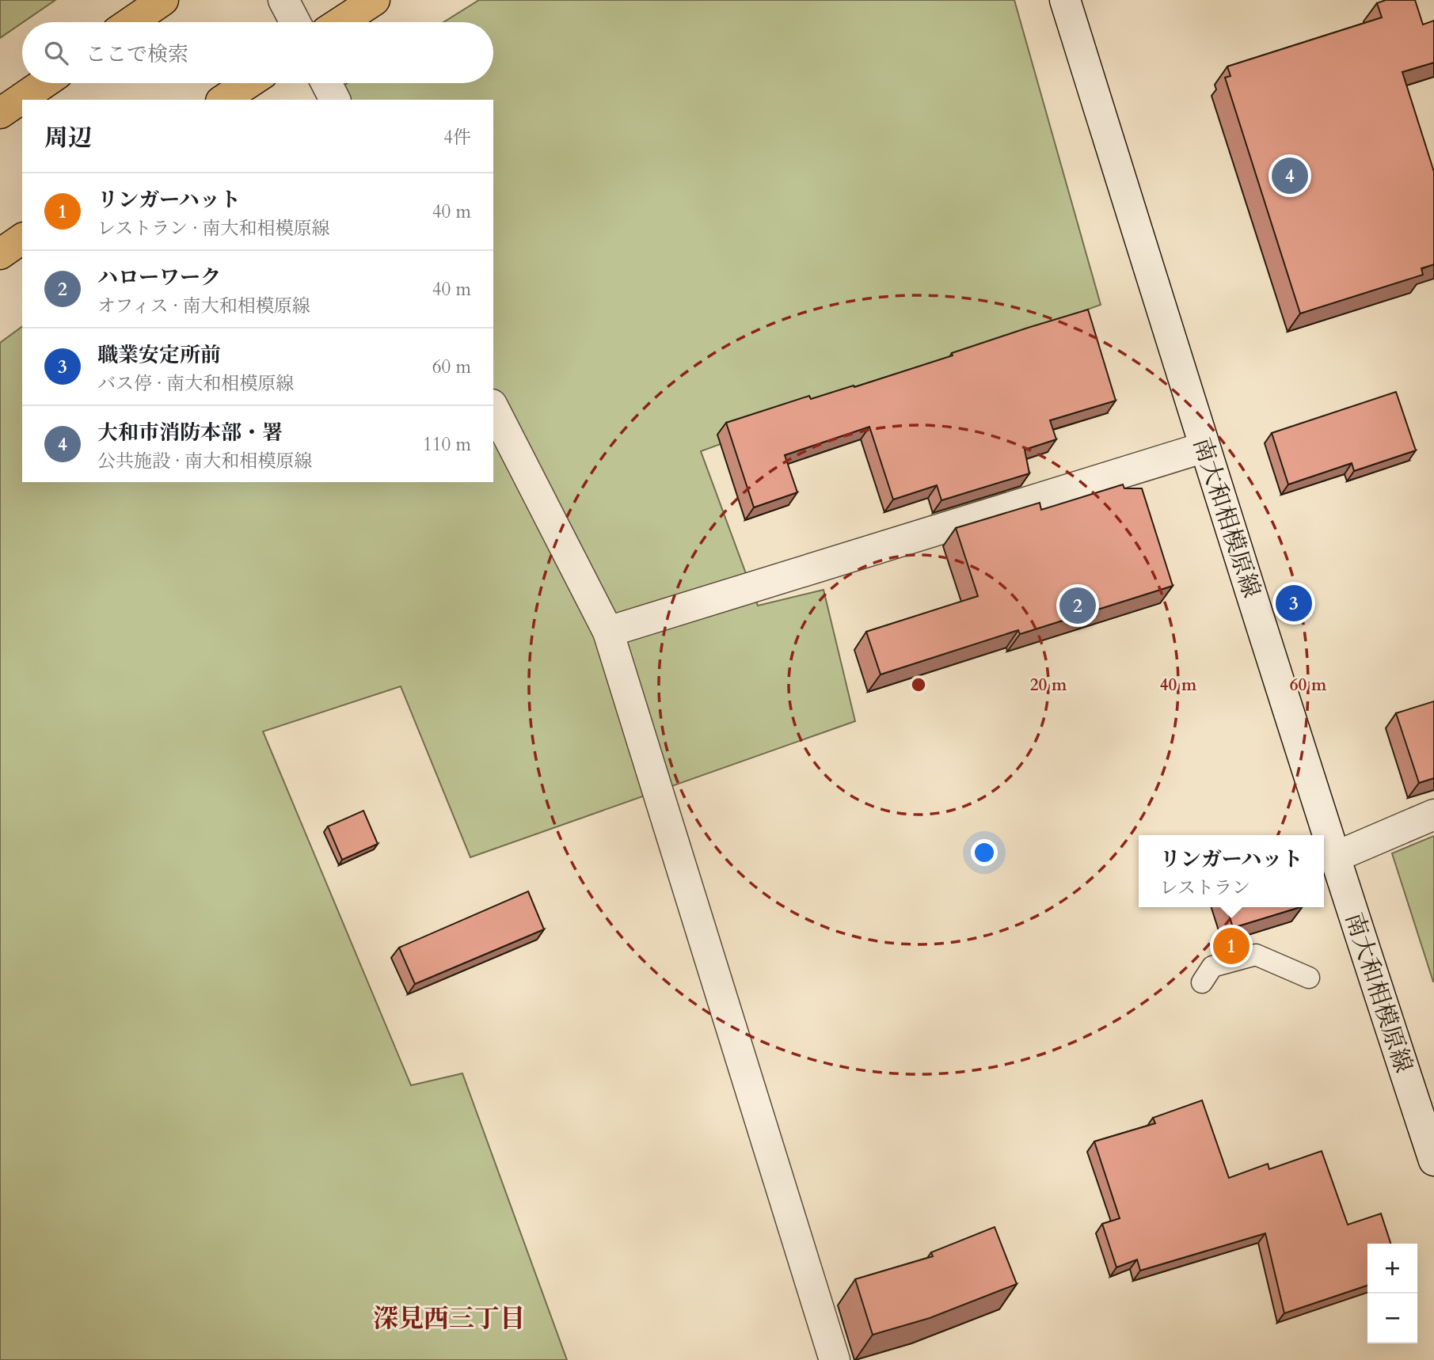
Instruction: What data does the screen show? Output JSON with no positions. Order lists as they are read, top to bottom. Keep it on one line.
{"streets":{"street":["南大和相模原線"]},"districts":["深見西三丁目"],"page":{"search":"ここで検索","heading":["周辺","4件"],"pins":["4","3","2","1"],"list":[{"mark":"1","name":"リンガーハット","note":"レストラン · 南大和相模原線","value":"40 m"},{"mark":"2","name":"ハローワーク","note":"オフィス · 南大和相模原線","value":"40 m"},{"mark":"3","name":"職業安定所前","note":"バス停 · 南大和相模原線","value":"60 m"},{"mark":"4","name":"大和市消防本部・署","note":"公共施設 · 南大和相模原線","value":"110 m"}],"popup":["リンガーハット","レストラン"],"map_buttons":["+","−"]},"rings":["20 m","40 m","60 m"]}
